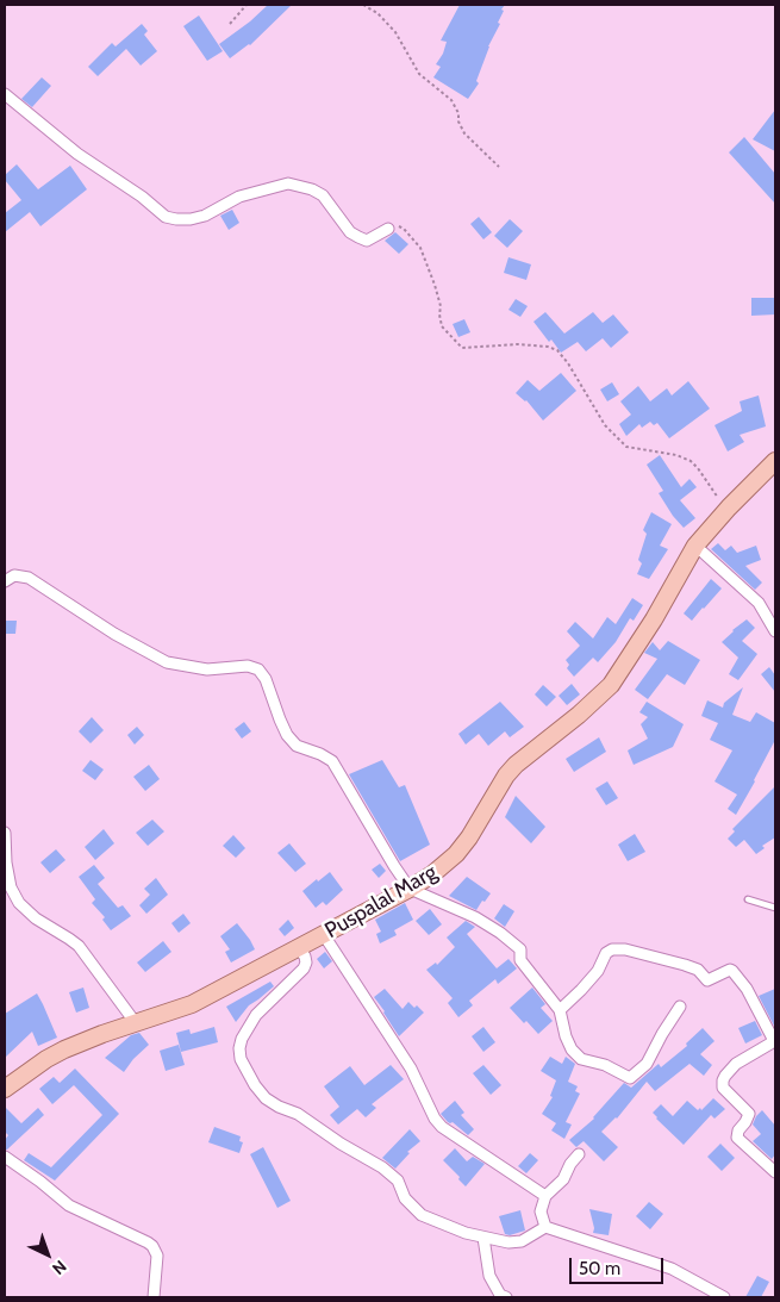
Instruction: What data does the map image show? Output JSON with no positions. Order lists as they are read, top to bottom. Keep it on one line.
{"streets":{"main road":["Puspalal Marg"]},"scale_bar":"50 m","north":"bottom right"}
